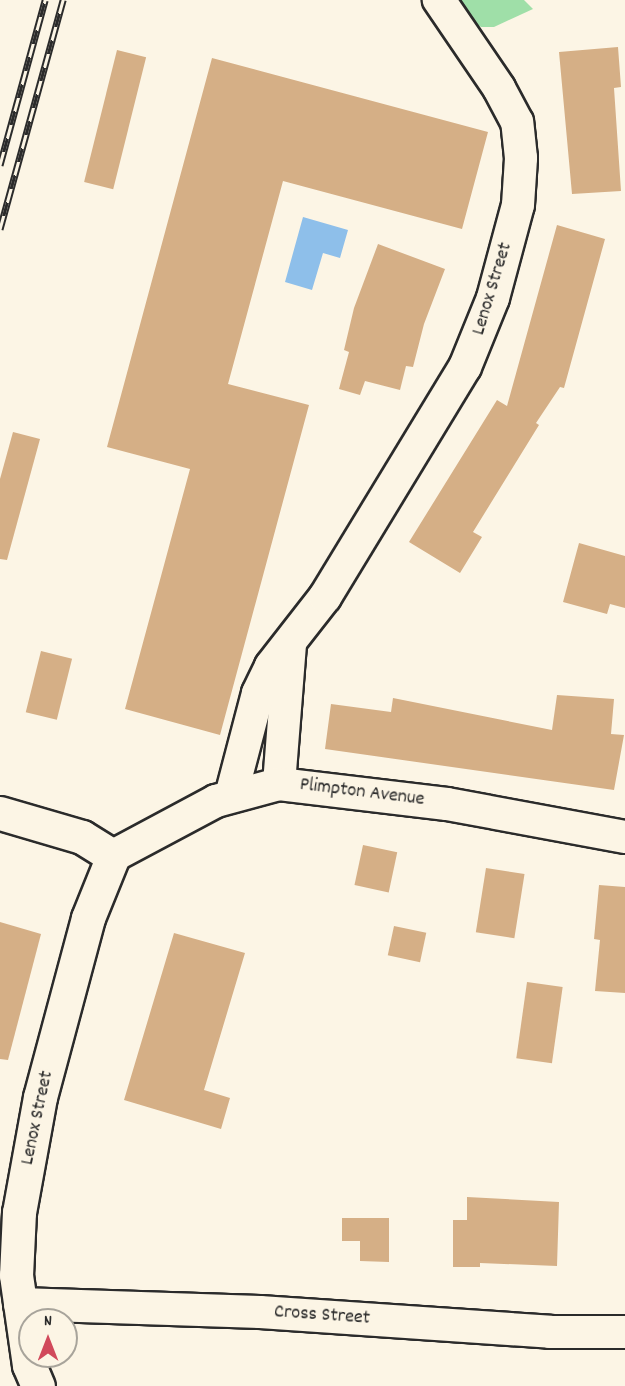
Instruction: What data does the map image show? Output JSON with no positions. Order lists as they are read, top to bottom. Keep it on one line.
{"streets":{"street":["Lenox Street","Plimpton Avenue","Cross Street"]},"crossings":[["Lenox Street","Plimpton Avenue"],["Lenox Street","Cross Street"]],"north":"top"}
